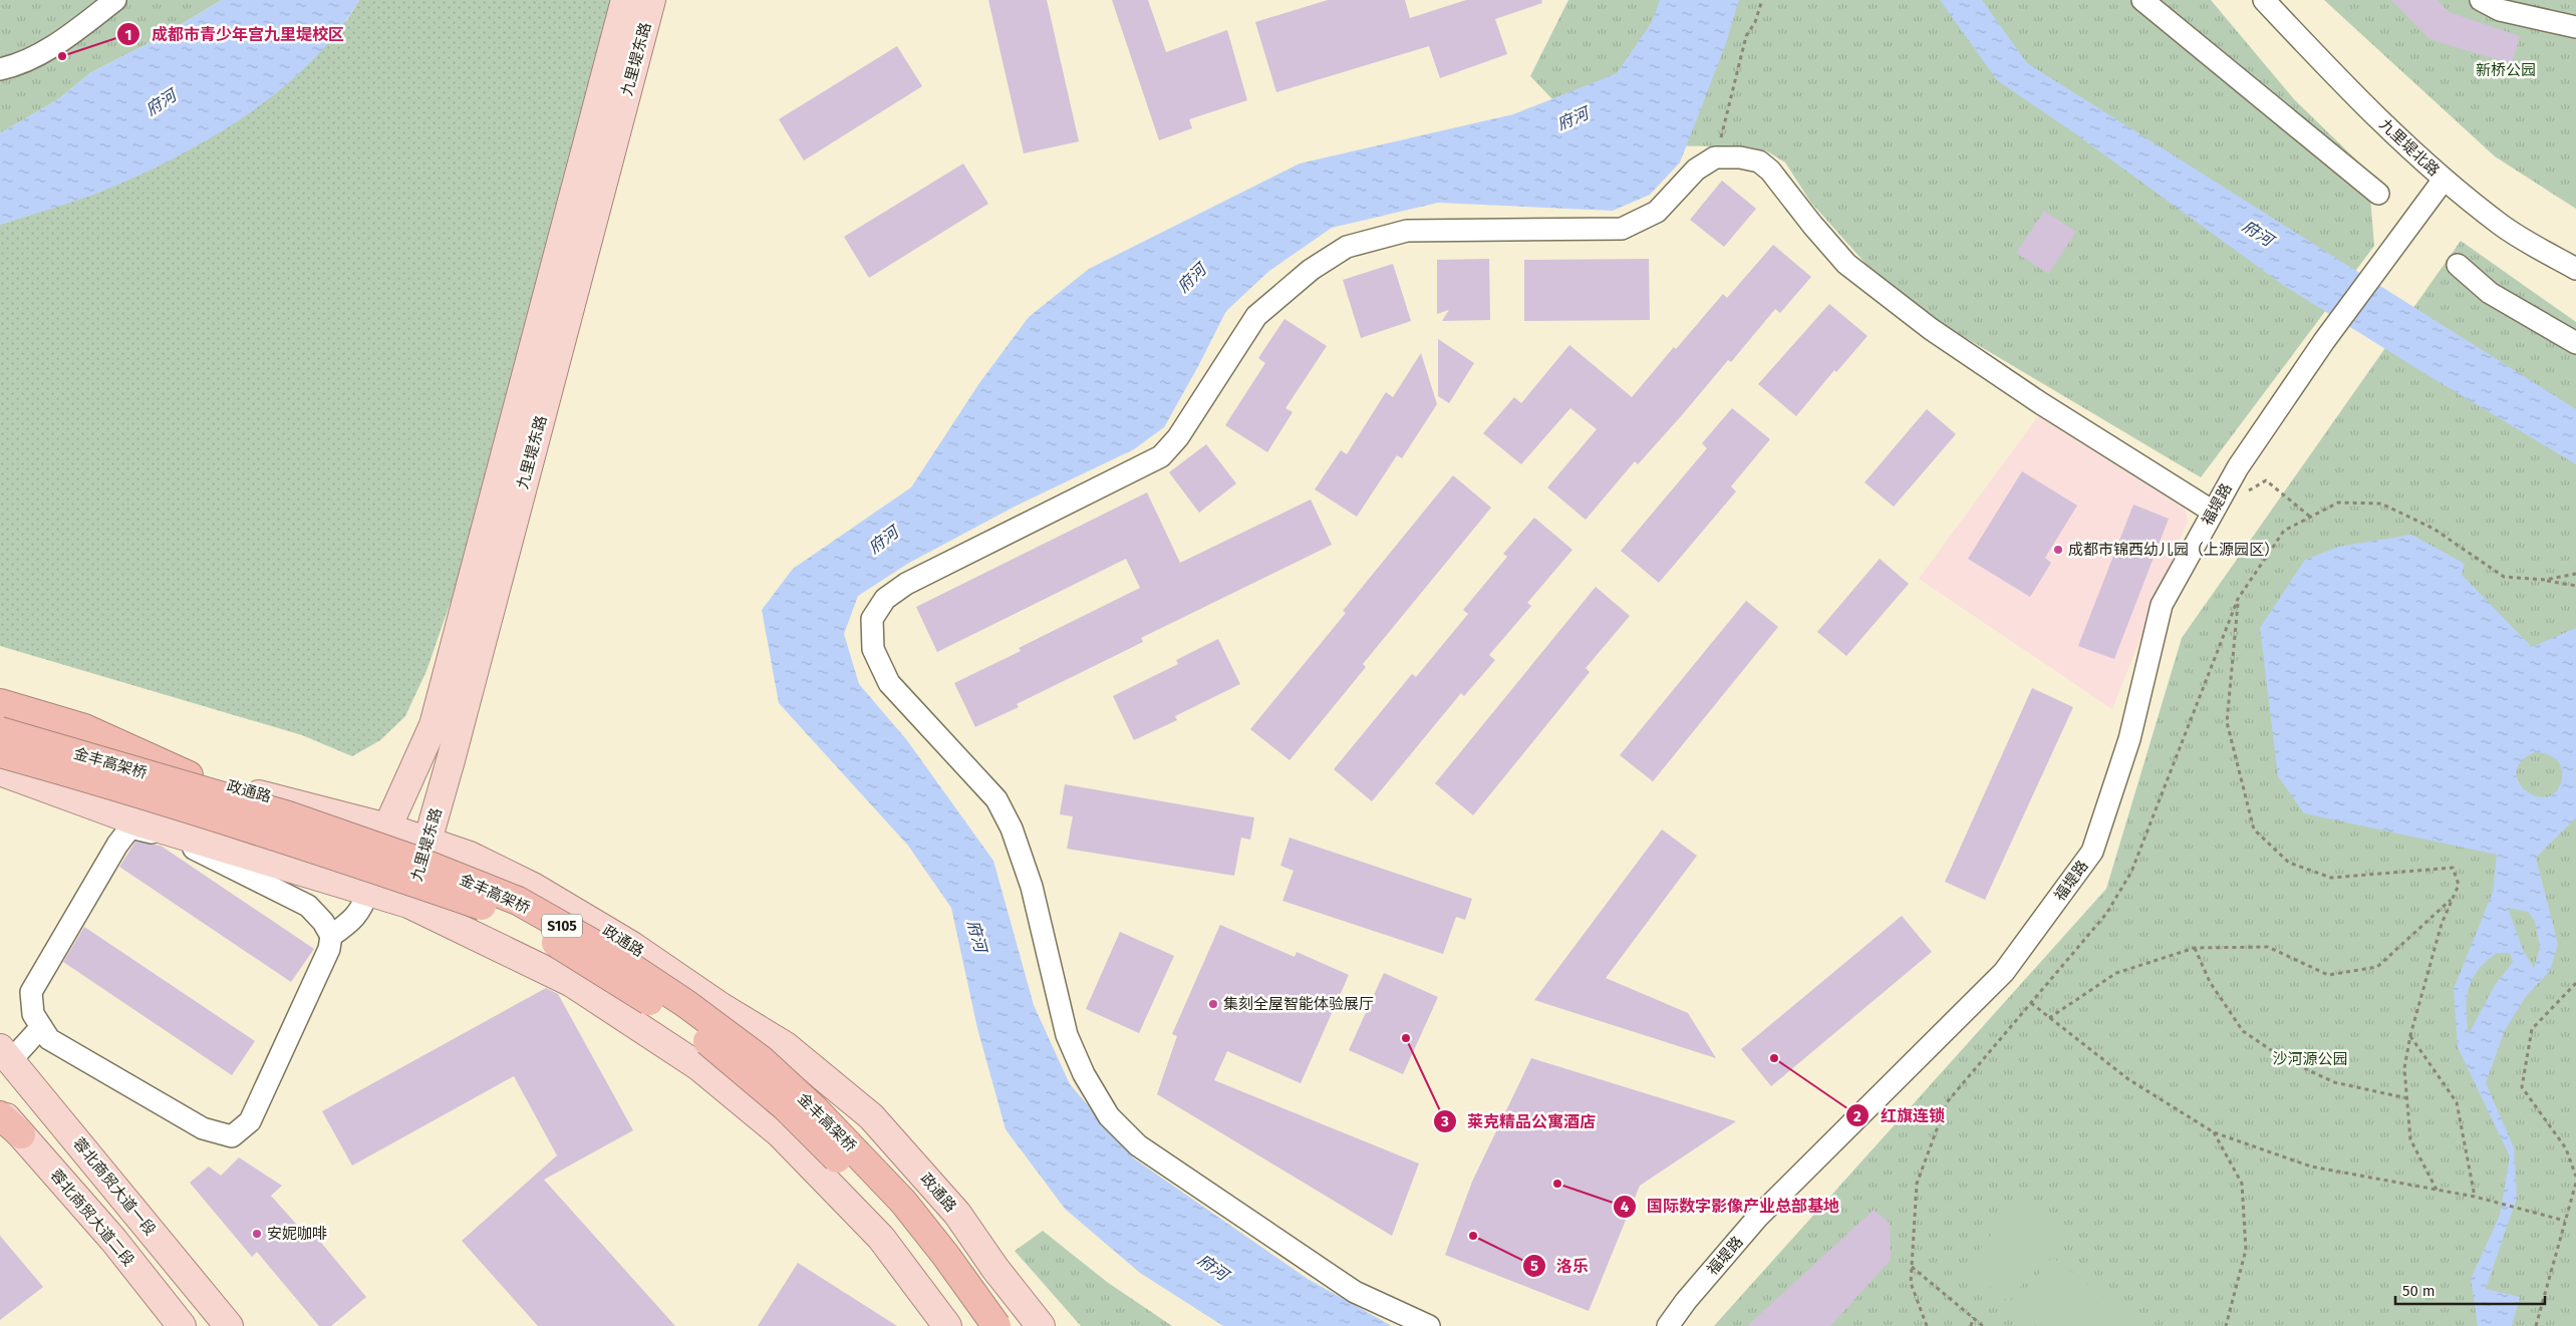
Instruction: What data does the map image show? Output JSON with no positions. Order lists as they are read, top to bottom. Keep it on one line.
{"streets":{"highway":["金丰高架桥","S105"],"main road":["九里堤东路","政通路","蓉北商贸大道一段","蓉北商贸大道二段"],"street":["九里堤北路","福堤路"]},"crossings":[["九里堤东路","政通路"],["九里堤北路","福堤路"]],"water":["府河"],"parks":["新桥公园","沙河源公园"],"places":["成都市青少年宫九里堤校区","成都市锦西幼儿园（上源园区）","集刻全屋智能体验展厅","莱克精品公寓酒店","红旗连锁","国际数字影像产业总部基地","安妮咖啡","洛乐"],"scale_bar":"50 m"}
